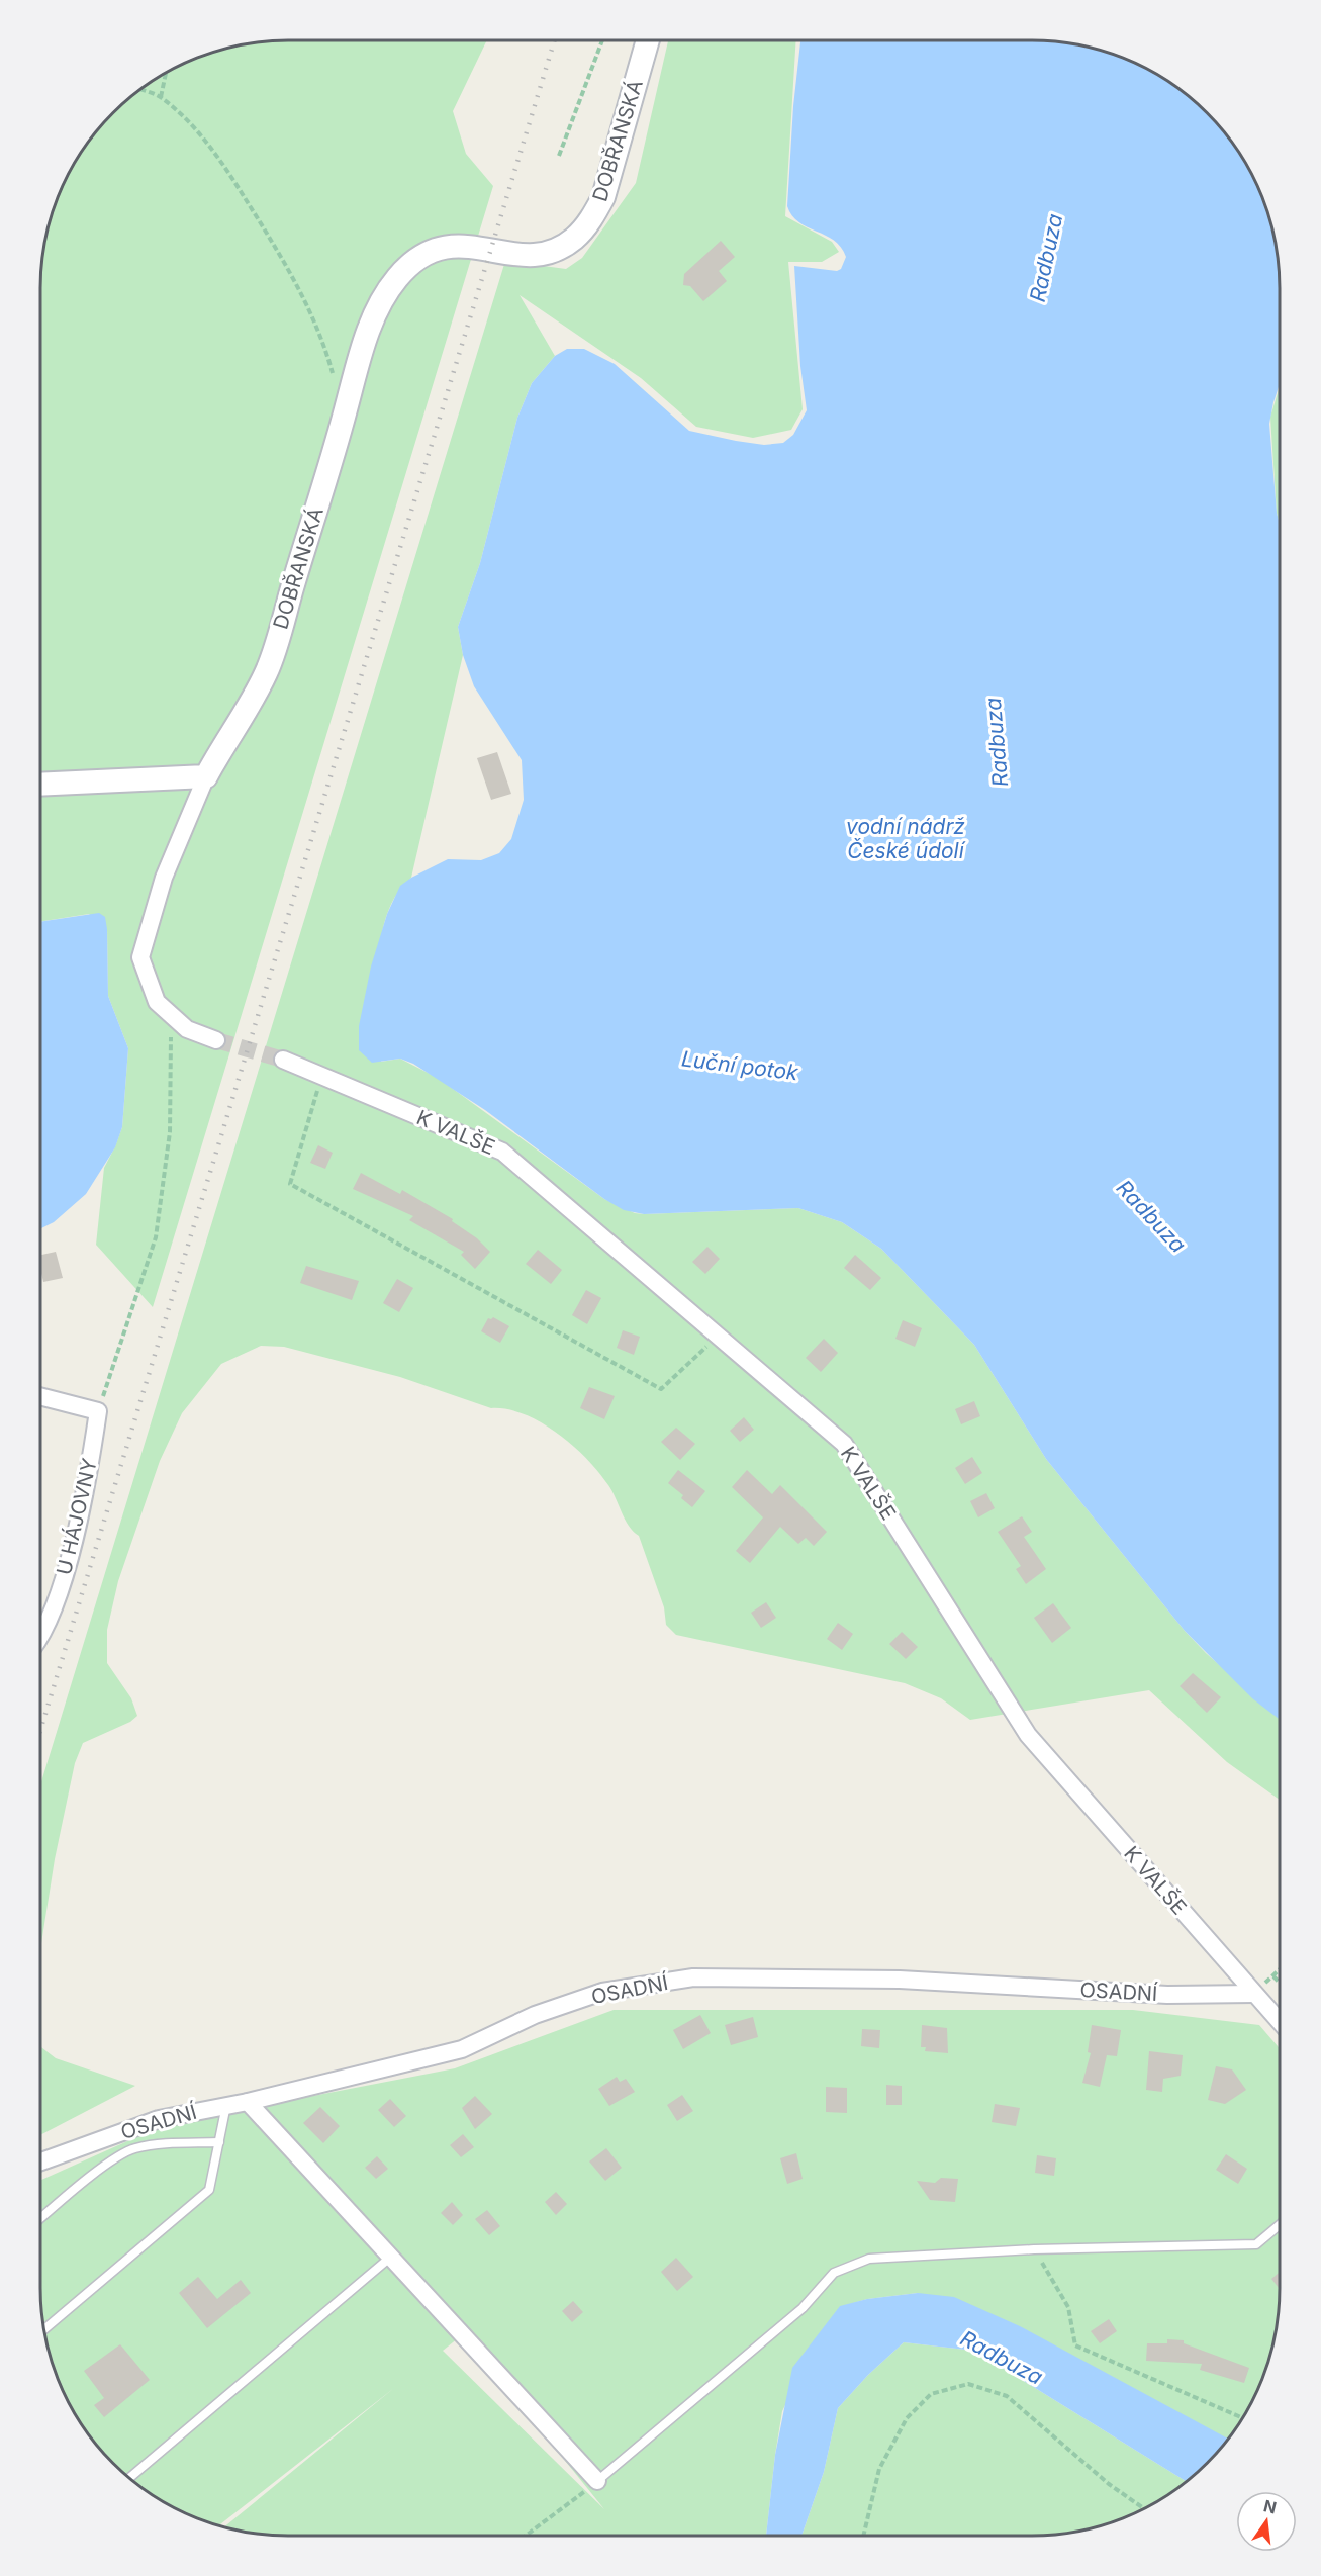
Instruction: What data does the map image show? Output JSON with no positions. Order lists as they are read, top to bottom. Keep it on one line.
{"streets":{"street":["DOBŘANSKÁ","K VALŠE","U HÁJOVNY","OSADNÍ"]},"crossings":[["K VALŠE","OSADNÍ"]],"water":["Radbuza","vodní nádrž České údolí","Luční potok"],"north":"top"}
